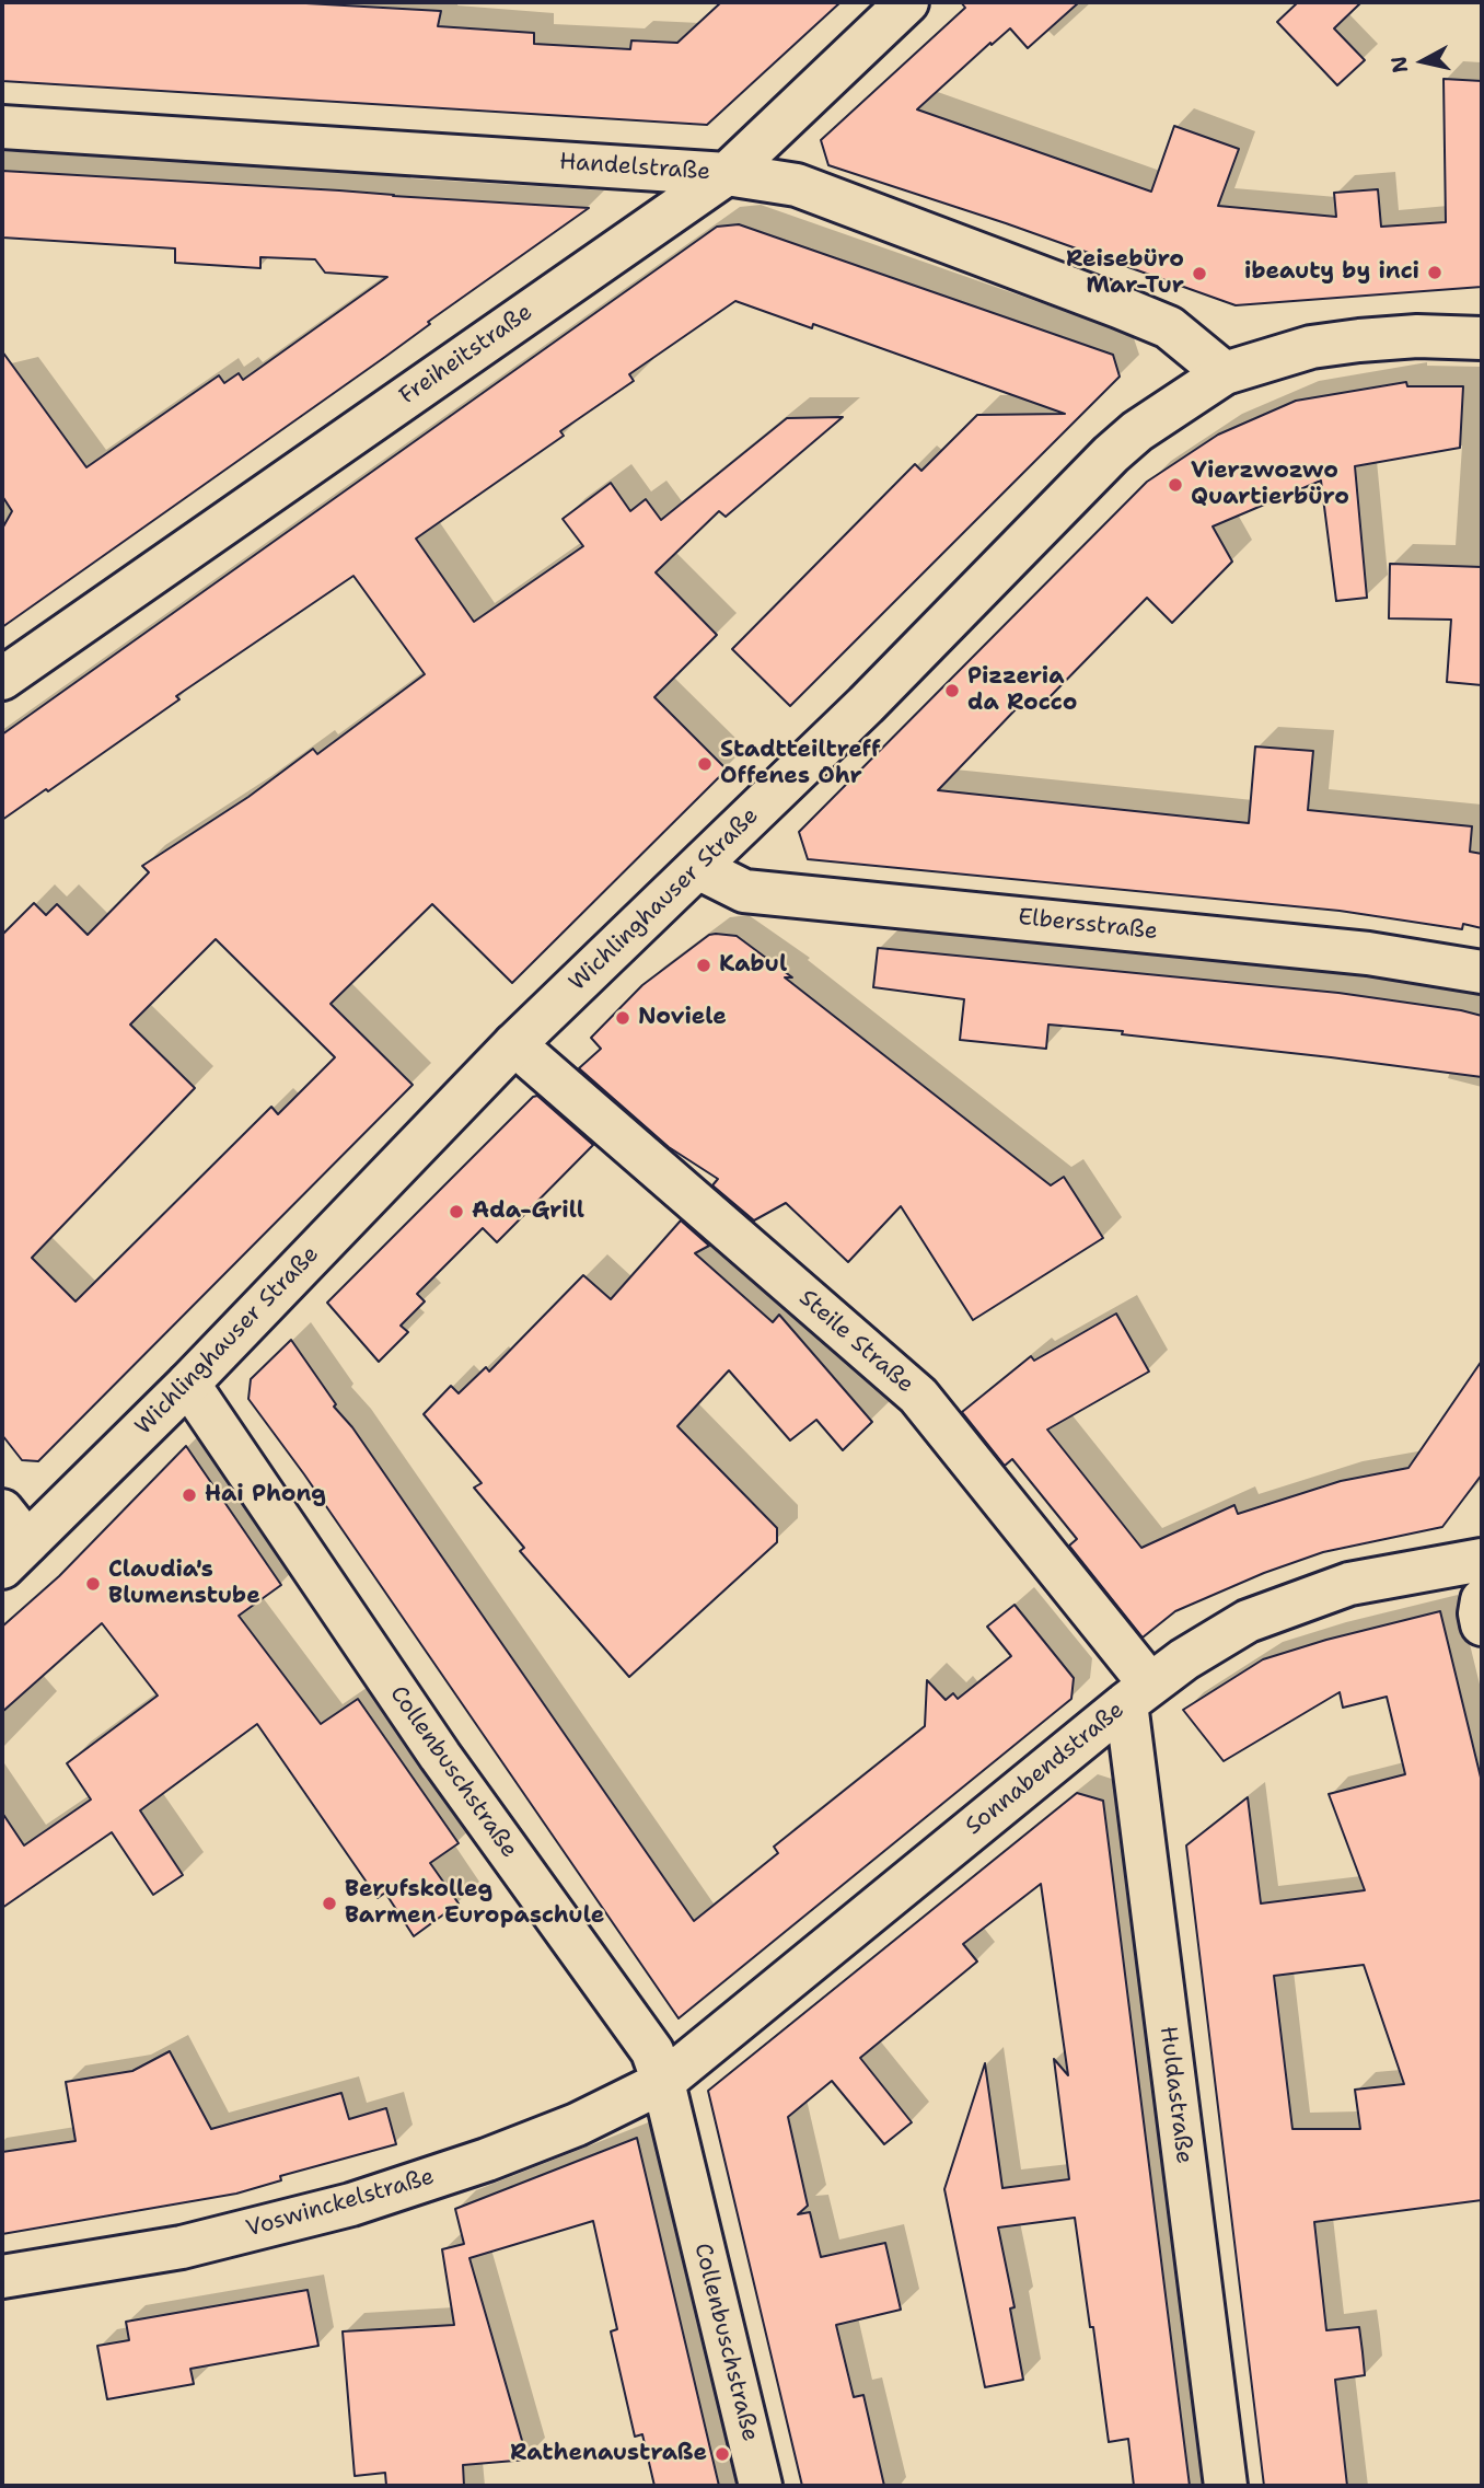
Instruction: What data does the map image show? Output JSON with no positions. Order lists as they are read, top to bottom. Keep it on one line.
{"streets":{"street":["Handelstraße","Freiheitstraße","Wichlinghauser Straße","Elbersstraße","Steile Straße","Sonnabendstraße","Collenbuschstraße","Huldastraße","Voswinckelstraße"]},"crossings":[["Handelstraße","Freiheitstraße"],["Handelstraße","Wichlinghauser Straße"],["Wichlinghauser Straße","Elbersstraße"],["Wichlinghauser Straße","Steile Straße"],["Wichlinghauser Straße","Collenbuschstraße"],["Steile Straße","Sonnabendstraße"],["Steile Straße","Huldastraße"],["Sonnabendstraße","Collenbuschstraße"],["Sonnabendstraße","Huldastraße"],["Sonnabendstraße","Voswinckelstraße"],["Collenbuschstraße","Voswinckelstraße"]],"places":["ibeauty by inci","Reisebüro Mar-Tur","Vierzwozwo Quartierbüro","Pizzeria da Rocco","Stadtteiltreff Offenes Ohr","Kabul","Noviele","Ada-Grill","Hai Phong","Claudia's Blumenstube","Berufskolleg Barmen Europaschule","Rathenaustraße"],"north":"left"}
